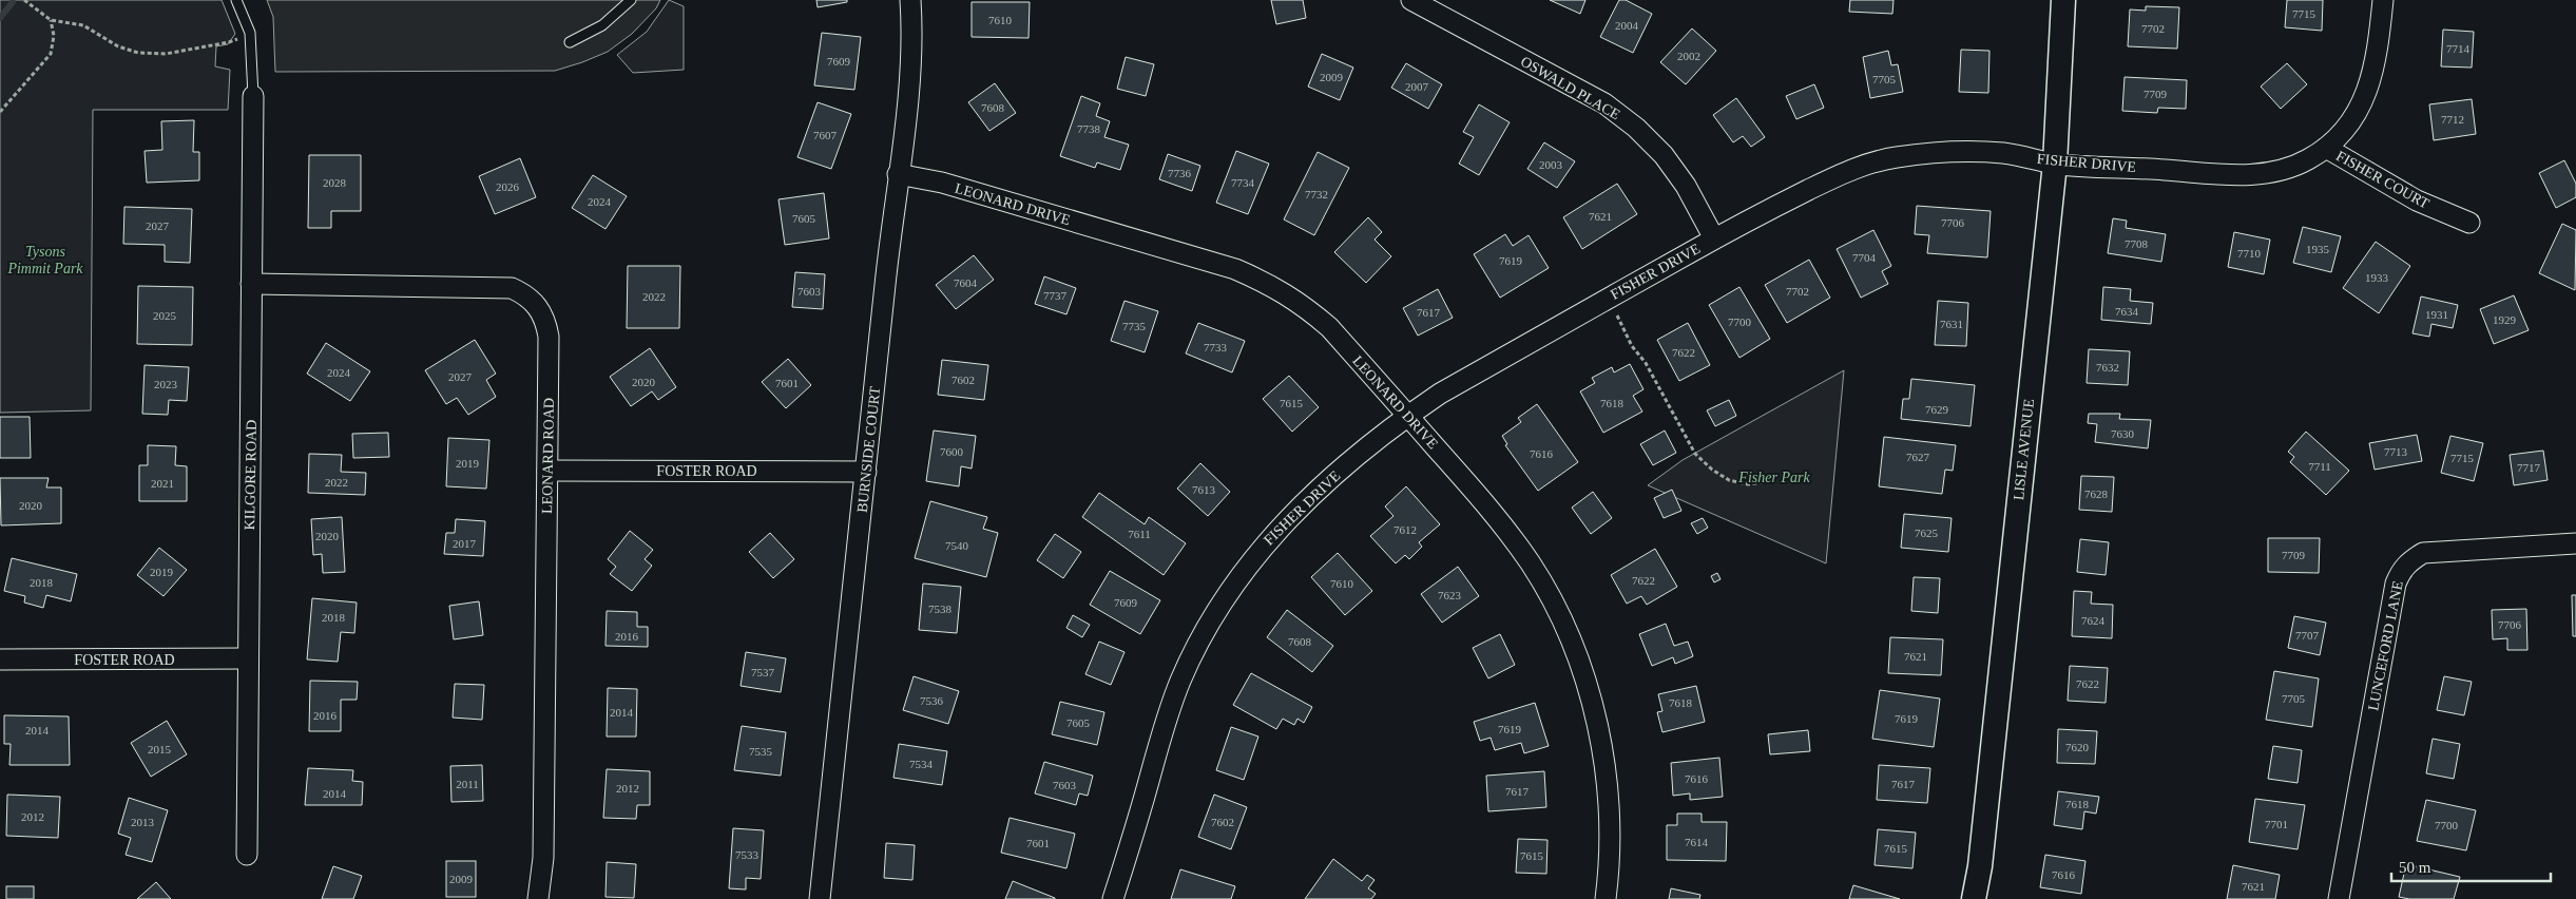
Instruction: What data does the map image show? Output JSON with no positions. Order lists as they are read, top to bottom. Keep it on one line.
{"streets":{"street":["OSWALD PLACE","FISHER DRIVE","FISHER COURT","LEONARD DRIVE","BURNSIDE COURT","LISLE AVENUE","LEONARD ROAD","FOSTER ROAD","KILGORE ROAD","LUNCEFORD LANE"]},"crossings":[["OSWALD PLACE","FISHER DRIVE"],["FISHER DRIVE","FISHER COURT"],["FISHER DRIVE","LEONARD DRIVE"],["FISHER DRIVE","LISLE AVENUE"],["LEONARD DRIVE","BURNSIDE COURT"],["BURNSIDE COURT","FOSTER ROAD"],["LEONARD ROAD","FOSTER ROAD"],["LEONARD ROAD","KILGORE ROAD"],["FOSTER ROAD","KILGORE ROAD"]],"parks":["Tysons Pimmit Park","Fisher Park"],"house_numbers":["7715","7610","2004","7702","7714","2002","7609","2009","7705","2007","7709","7608","7712","7738","7607","2003","7736","2028","7734","2026","7732","2024","7621","7605","7706","2027","7708","1935","7710","7704","7619","1933","7604","7603","7702","7737","2022","7634","7617","1931","2025","1929","7700","7631","7735","7733","7622","7632","2024","2027","7602","2020","7601","2023","7615","7618","7629","7630","7600","7713","7616","7627","7715","2019","7711","7717","2022","2021","7613","7628","2020","7612","7625","7611","2020","2017","7540","7709","2019","7622","2018","7610","7623","7609","7538","2018","7624","7706","7707","2016","7608","7621","7537","7622","7705","7536","7618","2014","2016","7619","7605","7619","2014","7620","2015","7535","7534","7616","2011","7617","7603","2012","7617","2014","7618","2012","2013","7602","7701","7700","7614","7601","7615","7533","7615","7616","2009","7621"],"scale_bar":"50 m"}
